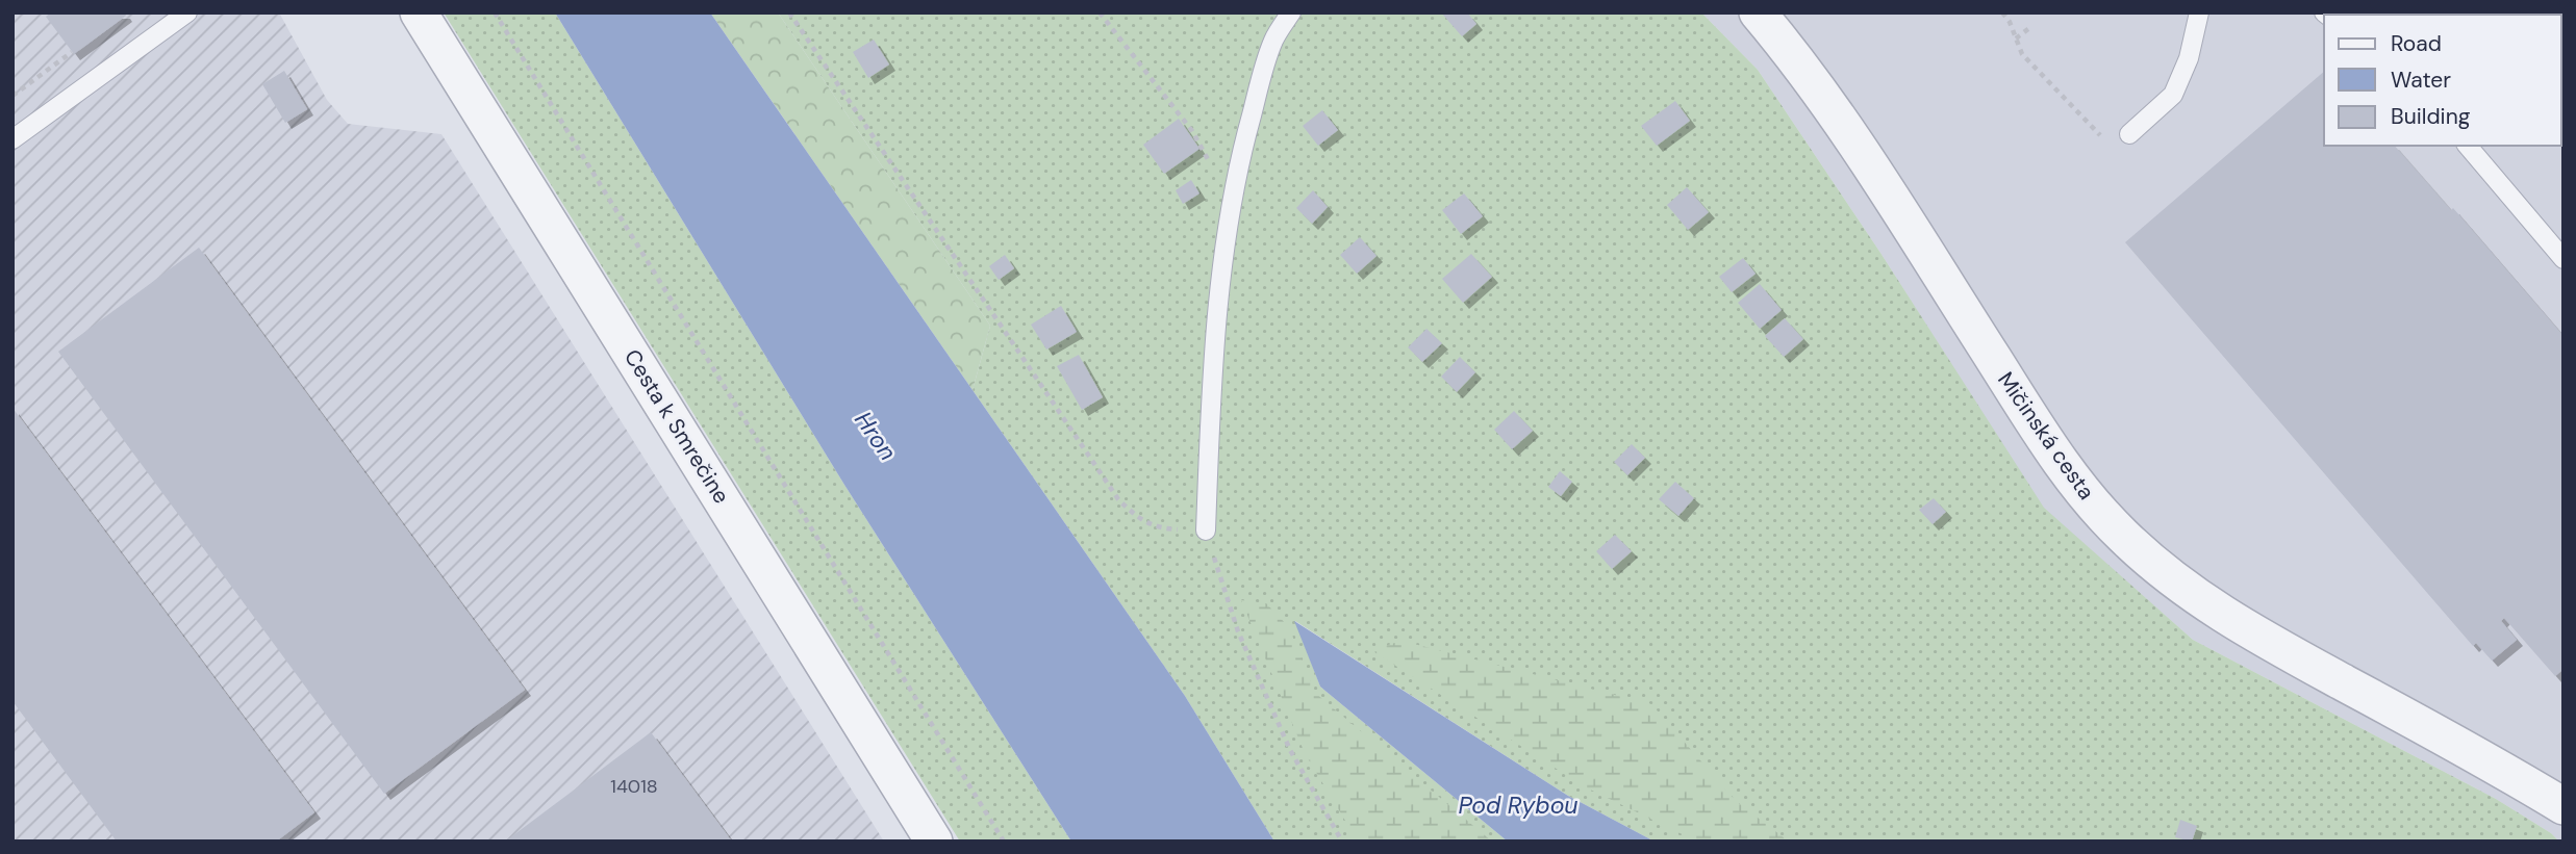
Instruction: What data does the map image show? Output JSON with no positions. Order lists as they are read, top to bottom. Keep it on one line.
{"streets":{"street":["Cesta k Smrečine","Mičinská cesta"]},"water":["Hron","Pod Rybou"],"house_numbers":["14018"],"legend":["Road","Water","Building"]}
